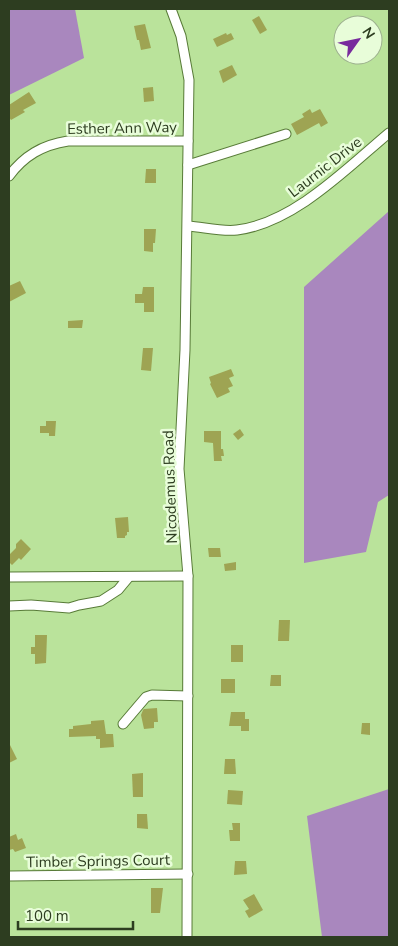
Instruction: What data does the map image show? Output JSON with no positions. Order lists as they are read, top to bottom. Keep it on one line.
{"streets":{"street":["Esther Ann Way","Laurnic Drive","Nicodemus Road","Timber Springs Court"]},"crossings":[["Esther Ann Way","Nicodemus Road"],["Laurnic Drive","Nicodemus Road"],["Nicodemus Road","Timber Springs Court"]],"scale_bar":"100 m","north":"top right"}
